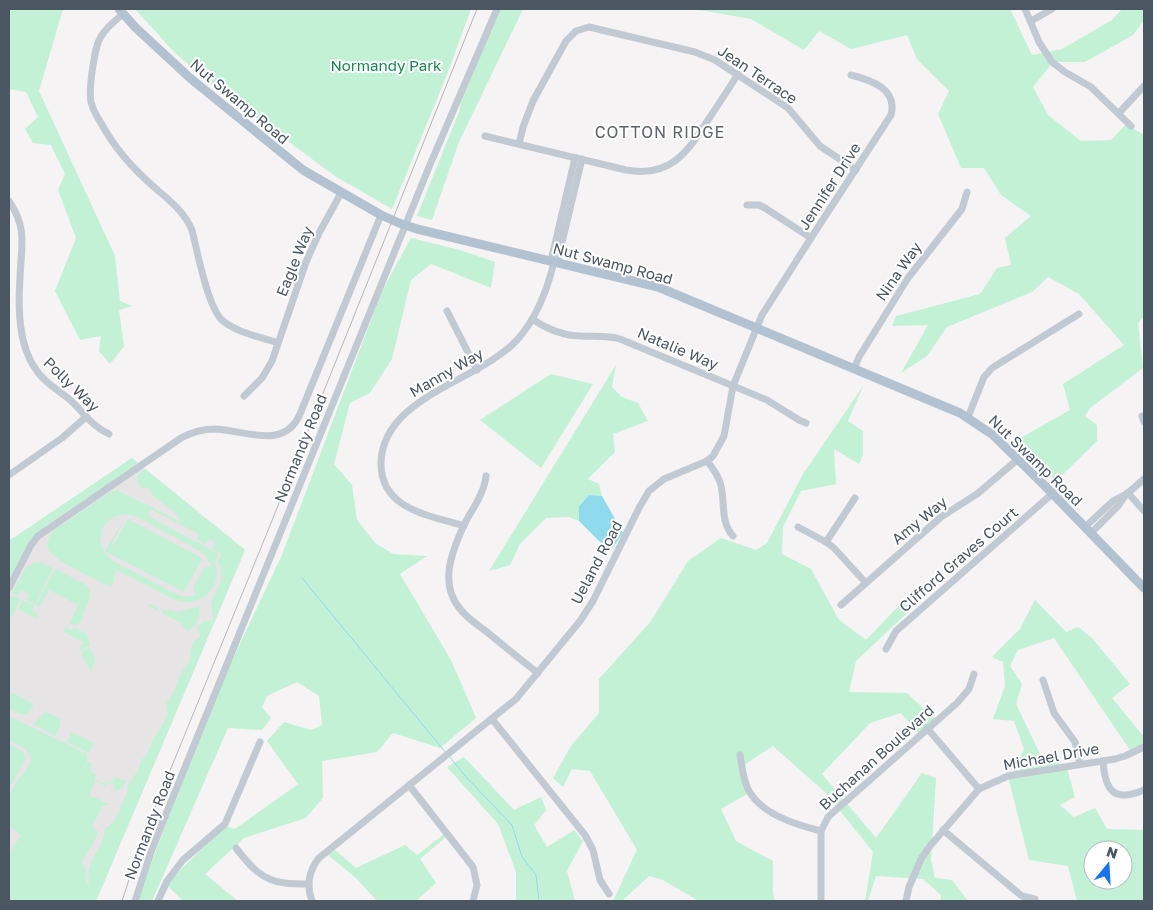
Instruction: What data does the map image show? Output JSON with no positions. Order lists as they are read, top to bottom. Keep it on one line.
{"streets":{"main road":["Nut Swamp Road"],"street":["Jean Terrace","Jennifer Drive","Eagle Way","Nina Way","Natalie Way","Manny Way","Polly Way","Normandy Road","Amy Way","Clifford Graves Court","Ueland Road","Michael Drive","Buchanan Boulevard"]},"crossings":[["Jean Terrace","Jennifer Drive"],["Nut Swamp Road","Jennifer Drive"],["Nut Swamp Road","Eagle Way"],["Nut Swamp Road","Nina Way"],["Nut Swamp Road","Manny Way"],["Nut Swamp Road","Normandy Road"],["Nut Swamp Road","Amy Way"],["Nut Swamp Road","Clifford Graves Court"],["Natalie Way","Manny Way"]],"districts":["COTTON RIDGE"],"parks":["Normandy Park"],"north":"top"}
